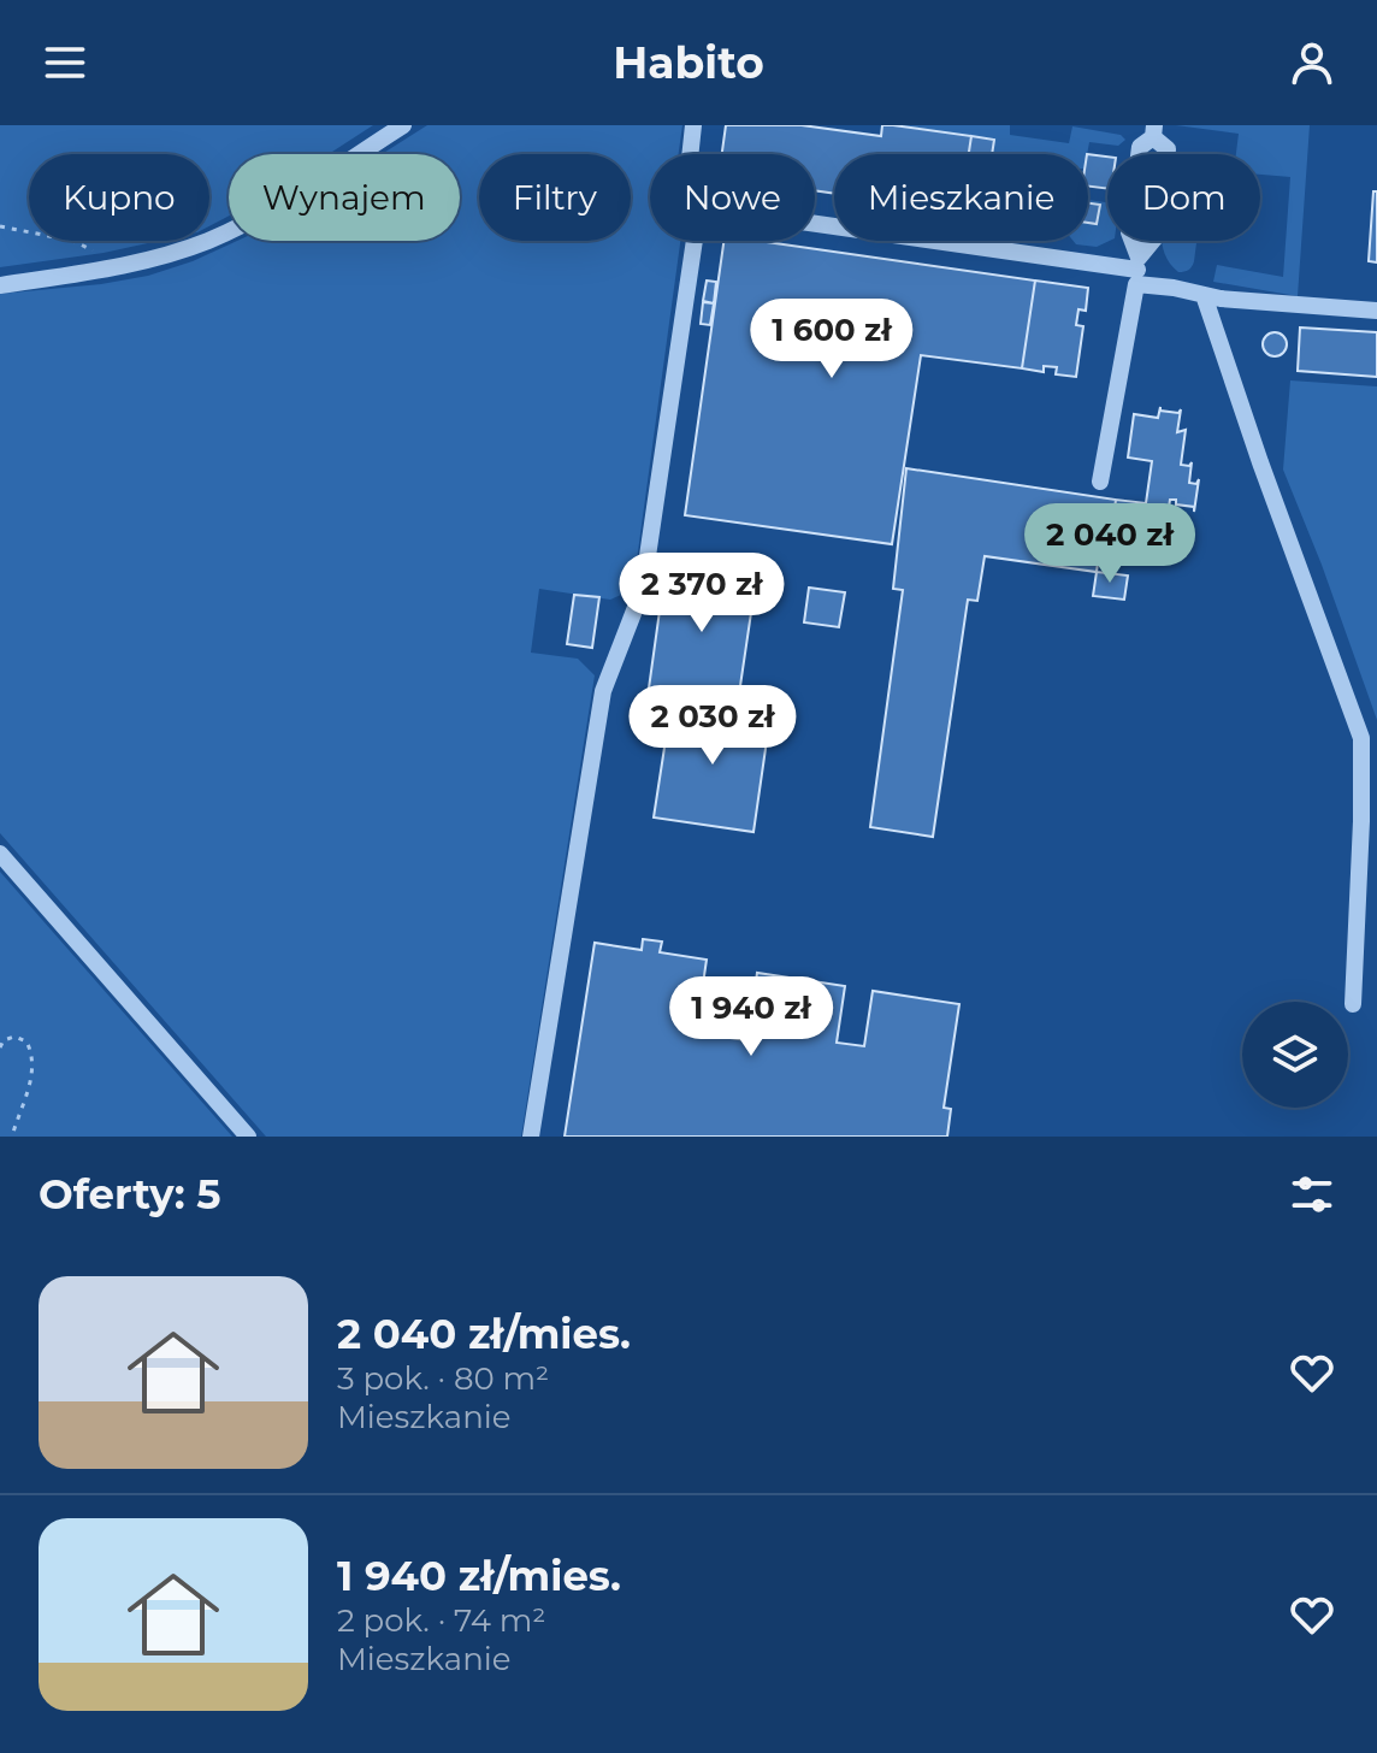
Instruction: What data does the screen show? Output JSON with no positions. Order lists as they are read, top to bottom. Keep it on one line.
{"page":{"header":"Habito","chip":["Kupno","Wynajem","Filtry","Nowe","Mieszkanie","Dom"],"price":["1 600 zł","2 040 zł","2 370 zł","2 030 zł","1 940 zł"],"heading":"Oferty: 5","list":[{"name":"2 040 zł/mies.","note":"3 pok. · 80 m² · Mieszkanie"},{"name":"1 940 zł/mies.","note":"2 pok. · 74 m² · Mieszkanie"}]}}
